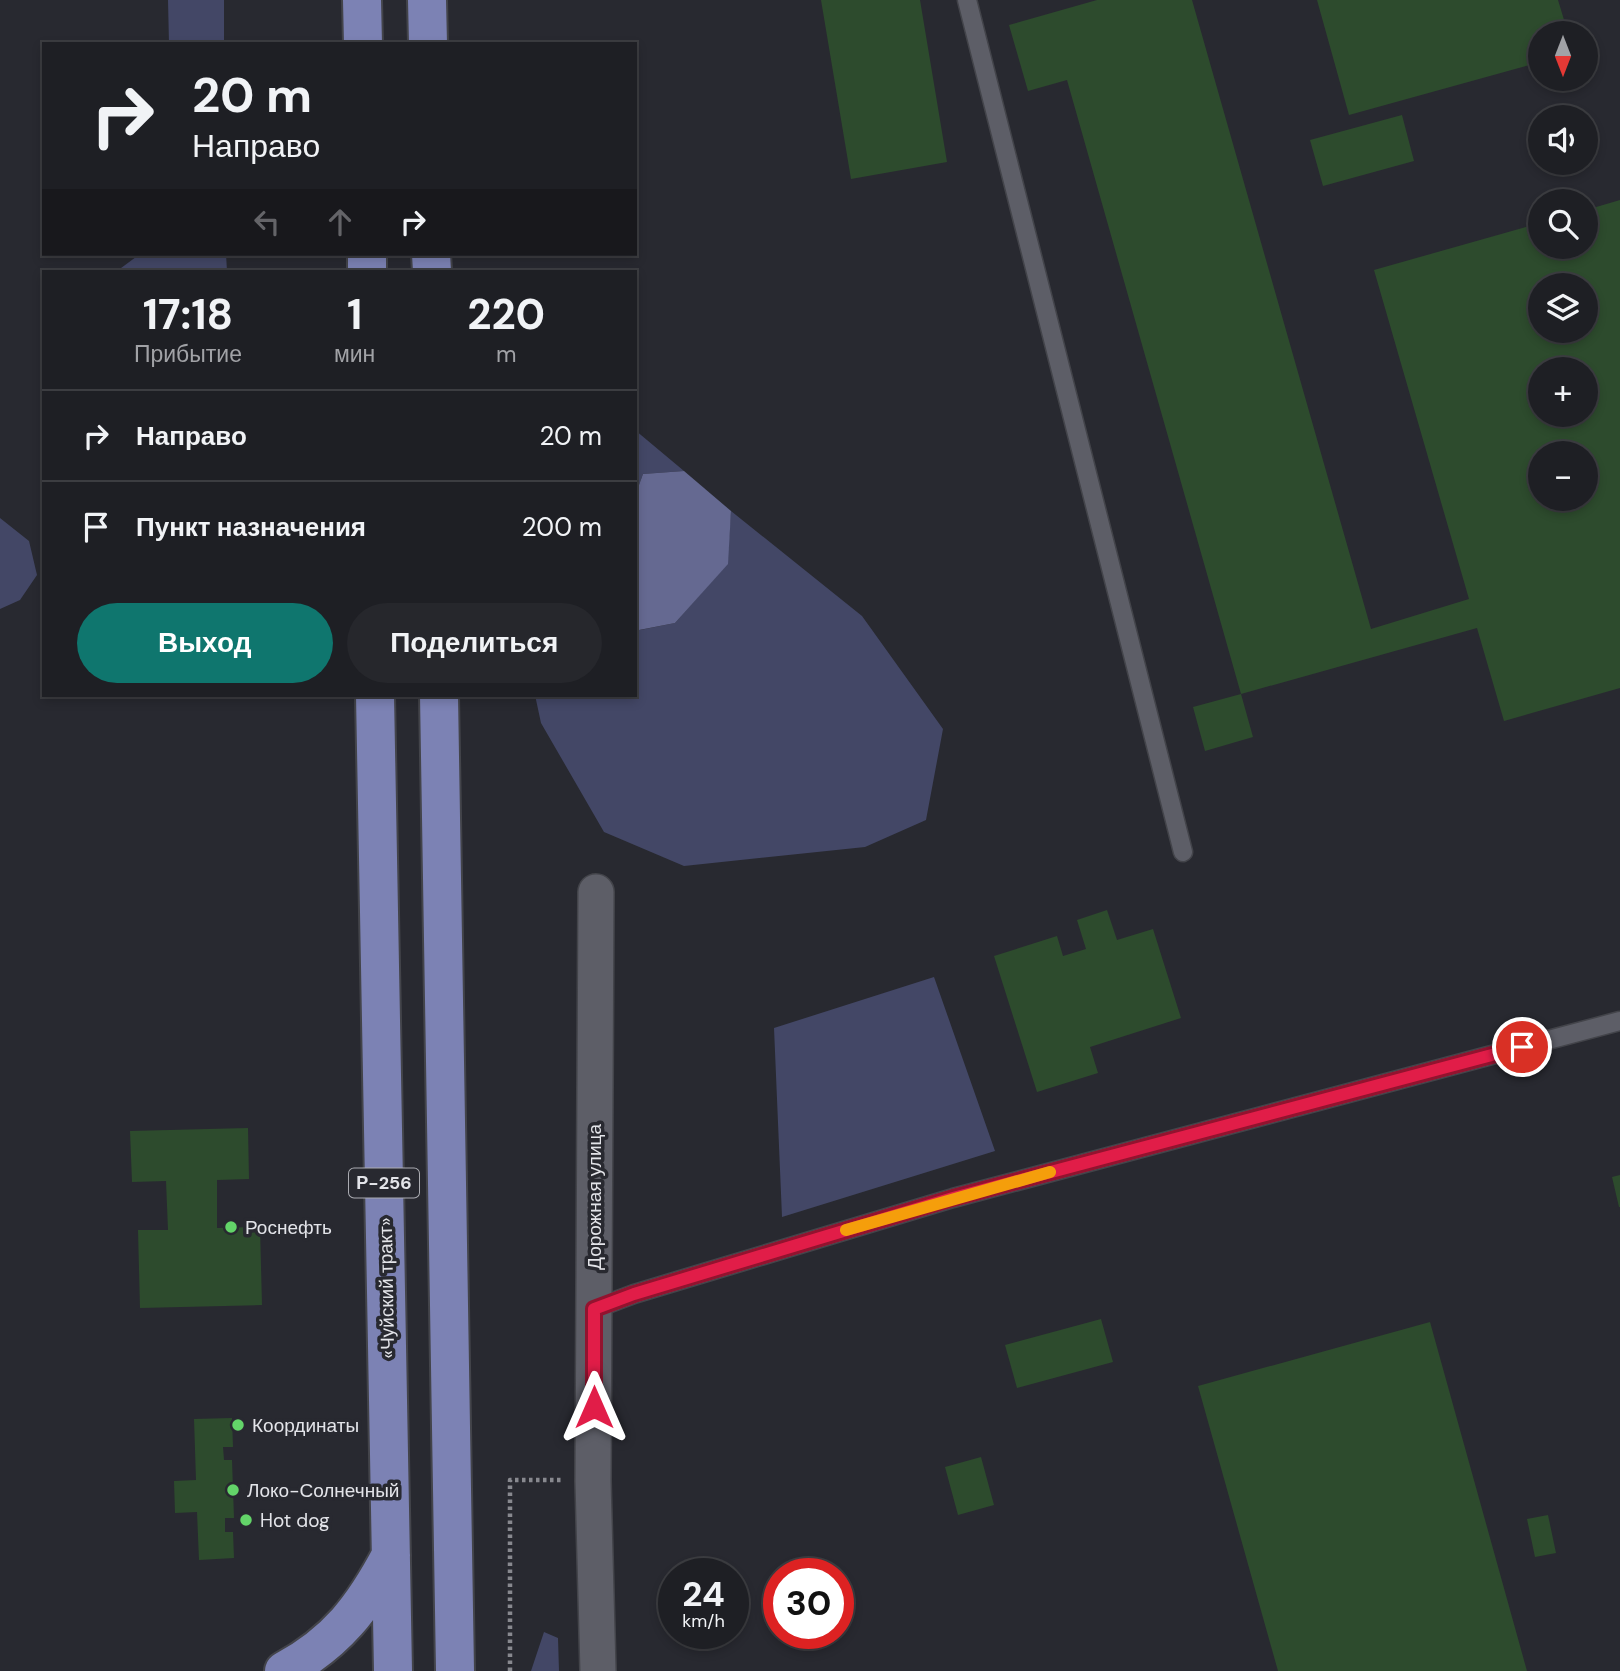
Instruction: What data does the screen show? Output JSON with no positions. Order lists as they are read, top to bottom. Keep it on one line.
{"streets":{"highway":["Р-256","«Чуйский тракт»"],"street":["Дорожная улица"]},"places":["Роснефть","Координаты","Локо-Солнечный","Hot dog"],"north":"bottom","page":{"map_buttons":["+","−"],"turn":["20 m","Направо"],"eta":["17:18","Прибытие","1","мин","220","m"],"list":[{"name":"Направо","value":"20 m"},{"name":"Пункт назначения","value":"200 m"}],"buttons":["Выход","Поделиться"],"speed":"24 km/h","limit":"30"}}
